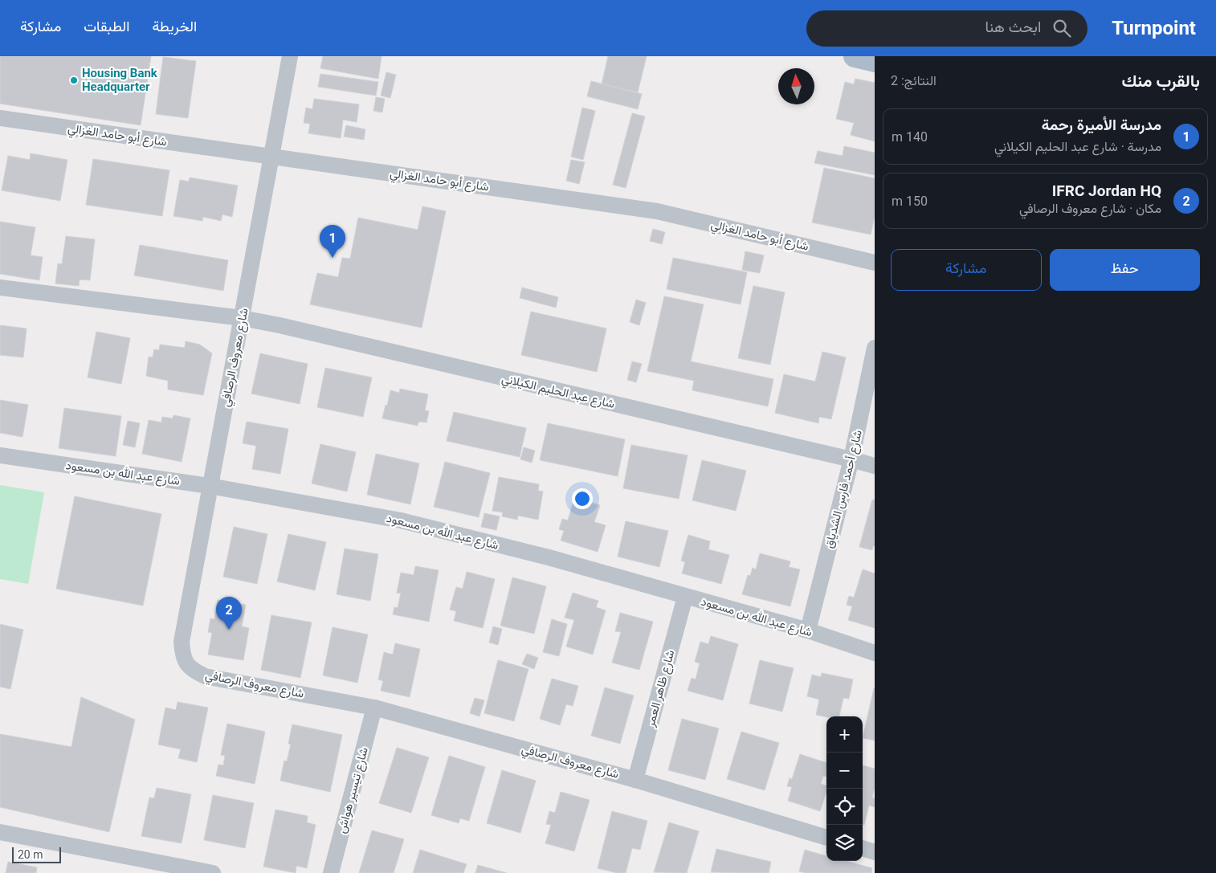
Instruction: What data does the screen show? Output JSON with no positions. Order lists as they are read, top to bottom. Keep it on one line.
{"streets":{"street":["شارع أبو حامد الغزالي","شارع معروف الرصافي","شارع عبد الحليم الكيلاني","شارع عبد الله بن مسعود","شارع أحمد فارس الشدياق","شارع ظاهر العمر","شارع تيسير هواش"]},"crossings":[["شارع أبو حامد الغزالي","شارع معروف الرصافي"],["شارع معروف الرصافي","شارع عبد الحليم الكيلاني"],["شارع معروف الرصافي","شارع عبد الله بن مسعود"],["شارع معروف الرصافي","شارع ظاهر العمر"],["شارع معروف الرصافي","شارع تيسير هواش"],["شارع عبد الحليم الكيلاني","شارع أحمد فارس الشدياق"],["شارع عبد الله بن مسعود","شارع أحمد فارس الشدياق"],["شارع عبد الله بن مسعود","شارع ظاهر العمر"]],"places":["Housing Bank Headquarter"],"scale_bar":"20 m","north":"top","page":{"header":"Turnpoint","search":"ابحث هنا","nav":["الخريطة","الطبقات","مشاركة"],"heading":["بالقرب منك","النتائج: 2"],"list":[{"mark":"1","name":"مدرسة الأميرة رحمة","note":"مدرسة · شارع عبد الحليم الكيلاني","value":"140 m"},{"mark":"2","name":"IFRC Jordan HQ","note":"مكان · شارع معروف الرصافي","value":"150 m"}],"pins":["1","2"],"buttons":["حفظ","مشاركة"],"map_buttons":["+","−"],"scale":"20 m"}}
